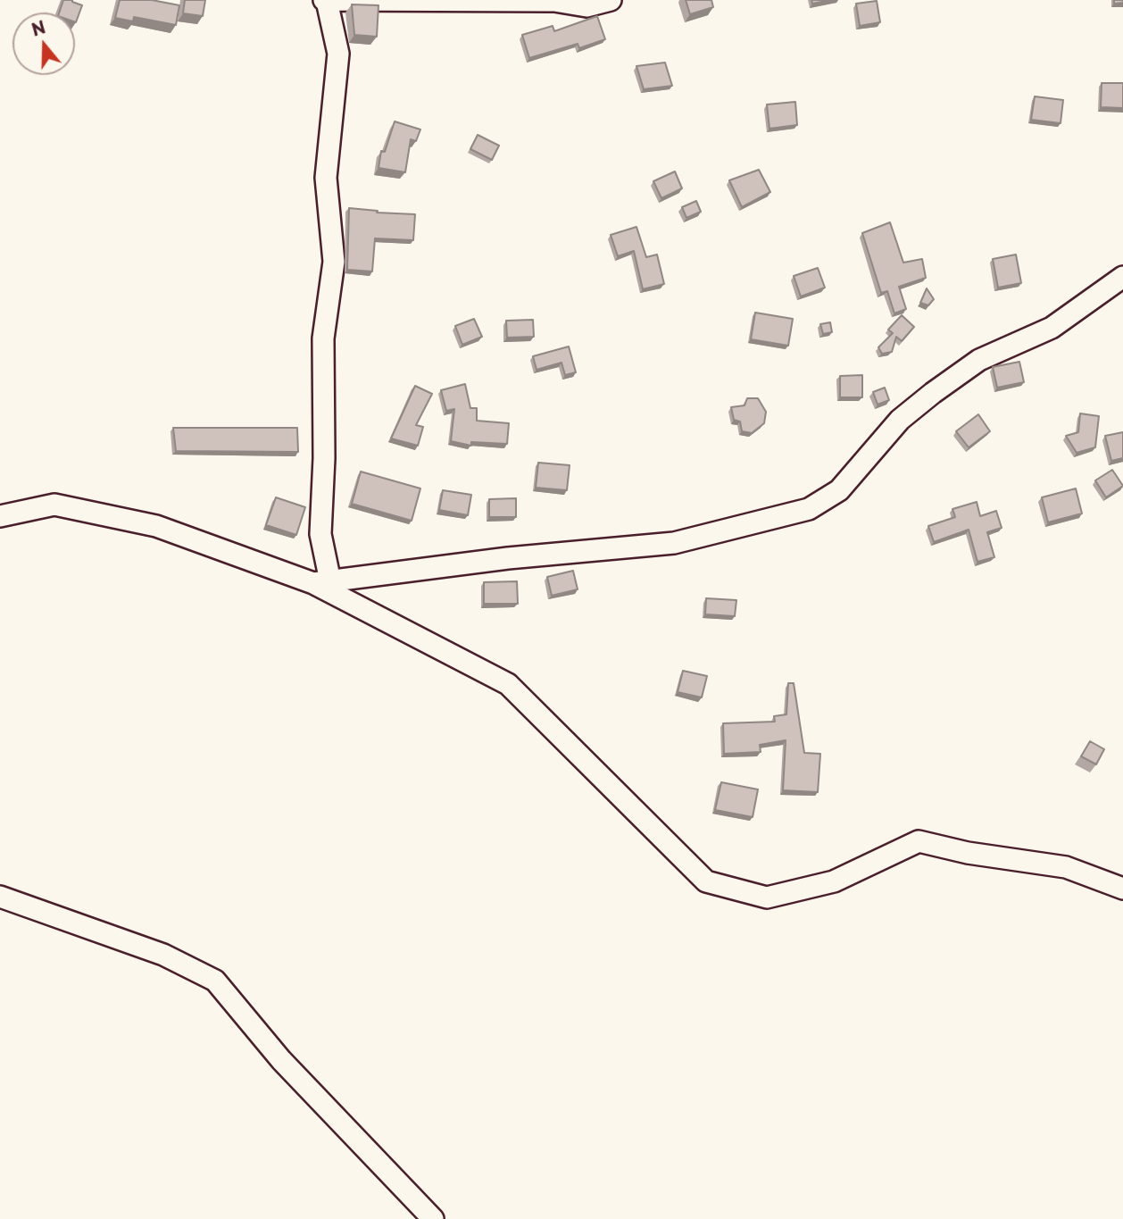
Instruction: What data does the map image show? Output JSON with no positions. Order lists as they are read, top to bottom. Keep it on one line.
{"north":"top"}
